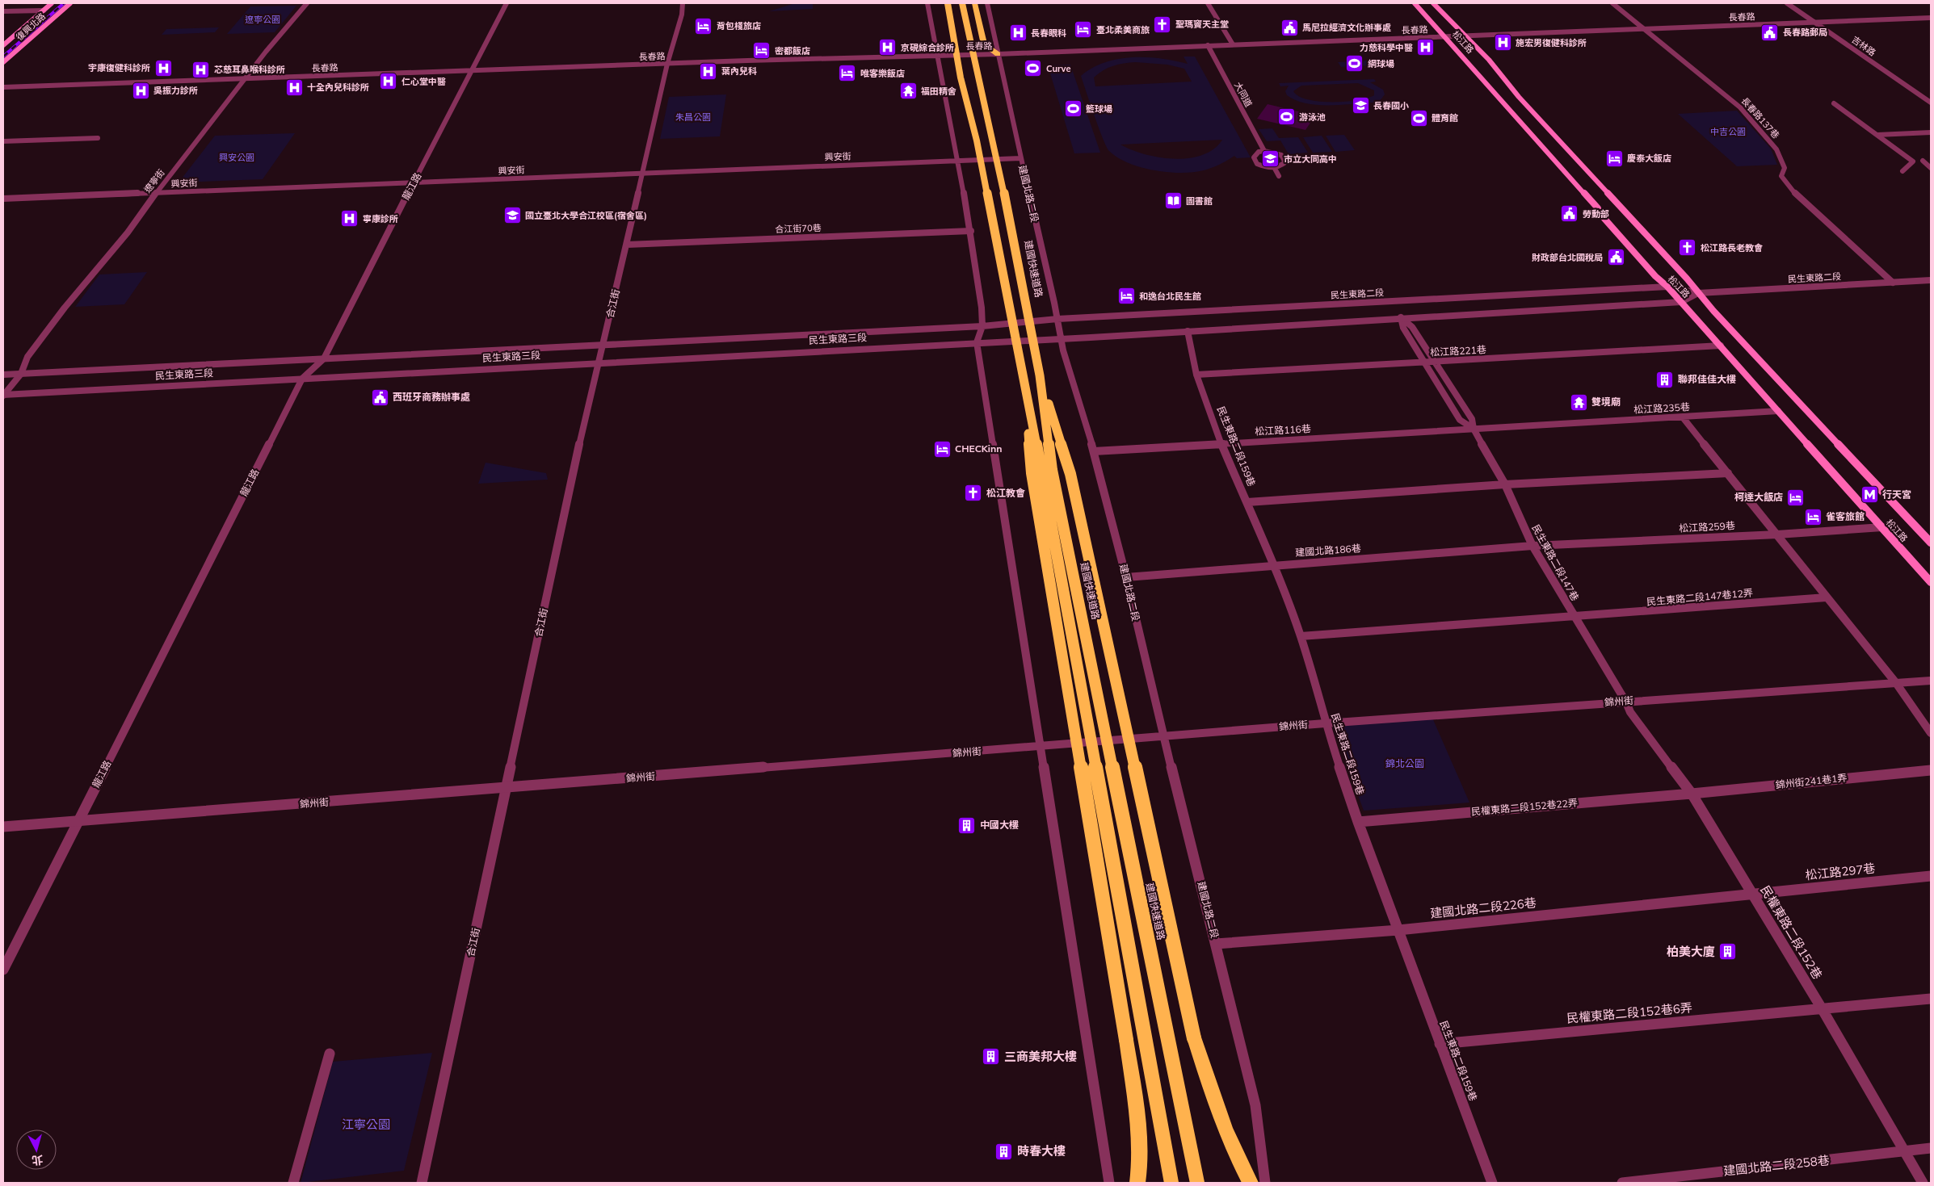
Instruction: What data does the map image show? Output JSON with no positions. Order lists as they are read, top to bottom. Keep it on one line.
{"streets":{"highway":["建國快速道路"],"main road":["復興北路","松江路"],"street":["長春路","吉林路","大同道","長春路137巷","興安街","遼寧街","龍江路","建國北路二段","合江街70巷","民生東路二段","合江街","民生東路三段","松江路221巷","松江路235巷","松江路116巷","民生東路二段159巷","松江路259巷","建國北路186巷","民生東路二段147巷","民生東路二段147巷12弄","錦州街","錦州街241巷1弄","民權東路二段152巷22弄","松江路297巷","建國北路二段226巷","民權東路二段152巷","民權東路二段152巷6弄","建國北路二段258巷"]},"crossings":[["長春路","松江路"],["長春路","吉林路"],["長春路","大同道"],["長春路","長春路137巷"],["長春路","遼寧街"],["長春路","龍江路"],["長春路","建國北路二段"],["長春路","合江街"],["松江路","民生東路二段"],["松江路","松江路221巷"],["松江路","松江路235巷"],["松江路","松江路259巷"],["長春路137巷","民生東路二段"],["興安街","遼寧街"],["興安街","龍江路"],["興安街","建國北路二段"],["興安街","合江街"],["遼寧街","民生東路三段"],["龍江路","民生東路三段"],["龍江路","錦州街"],["建國北路二段","民生東路二段"],["建國北路二段","松江路116巷"],["建國北路二段","建國北路186巷"],["建國北路二段","錦州街"],["建國北路二段","建國北路二段226巷"],["合江街70巷","合江街"],["民生東路二段","民生東路三段"],["民生東路二段","民生東路二段159巷"],["民生東路二段","民生東路二段147巷"],["合江街","民生東路三段"],["合江街","錦州街"],["松江路221巷","民生東路二段159巷"],["松江路221巷","民生東路二段147巷"],["松江路235巷","松江路116巷"],["松江路235巷","民生東路二段147巷"],["松江路116巷","民生東路二段159巷"],["松江路116巷","民生東路二段147巷"],["民生東路二段159巷","建國北路186巷"],["民生東路二段159巷","民生東路二段147巷12弄"],["民生東路二段159巷","錦州街"],["民生東路二段159巷","民權東路二段152巷22弄"],["民生東路二段159巷","建國北路二段226巷"],["民生東路二段159巷","民權東路二段152巷6弄"],["松江路259巷","建國北路186巷"],["松江路259巷","民生東路二段147巷"],["建國北路186巷","民生東路二段147巷"],["民生東路二段147巷","民生東路二段147巷12弄"],["民生東路二段147巷","錦州街"],["民生東路二段147巷","民權東路二段152巷"],["錦州街","民權東路二段152巷"],["錦州街241巷1弄","民權東路二段152巷22弄"],["錦州街241巷1弄","民權東路二段152巷"],["民權東路二段152巷22弄","民權東路二段152巷"],["松江路297巷","建國北路二段226巷"],["松江路297巷","民權東路二段152巷"],["建國北路二段226巷","民權東路二段152巷"],["民權東路二段152巷","民權東路二段152巷6弄"],["民權東路二段152巷","建國北路二段258巷"]],"parks":["遼寧公園","朱昌公園","中吉公園","興安公園","錦北公園","江寧公園"],"places":{"church":["聖瑪竇天主堂","松江路長老教會","松江教會"],"hotel":["背包棧旅店","臺北柔美商旅","密都飯店","唯客樂飯店","慶泰大飯店","和逸台北民生館","CHECKinn","柯達大飯店","雀客旅館"],"public building":["馬尼拉經濟文化辦事處","長春路郵局","勞動部","財政部台北國稅局","西班牙商務辦事處"],"hospital":["長春眼科","施宏男復健科診所","京硯綜合診所","力慈科學中醫","宇康復健科診所","芯慈耳鼻喉科診所","葉內兒科","仁心堂中醫","十全內兒科診所","吳振力診所","寧康診所"],"sports":["網球場","Curve","籃球場","游泳池","體育館"],"temple":["福田精舍","雙境廟"],"school or university":["長春國小","市立大同高中","國立臺北大學合江校區(宿舍區)"],"library":["圖書館"],"building":["聯邦佳佳大樓","中國大樓","柏美大廈","三商美邦大樓","時春大樓"],"metro station":["行天宮"]},"north":"bottom"}
